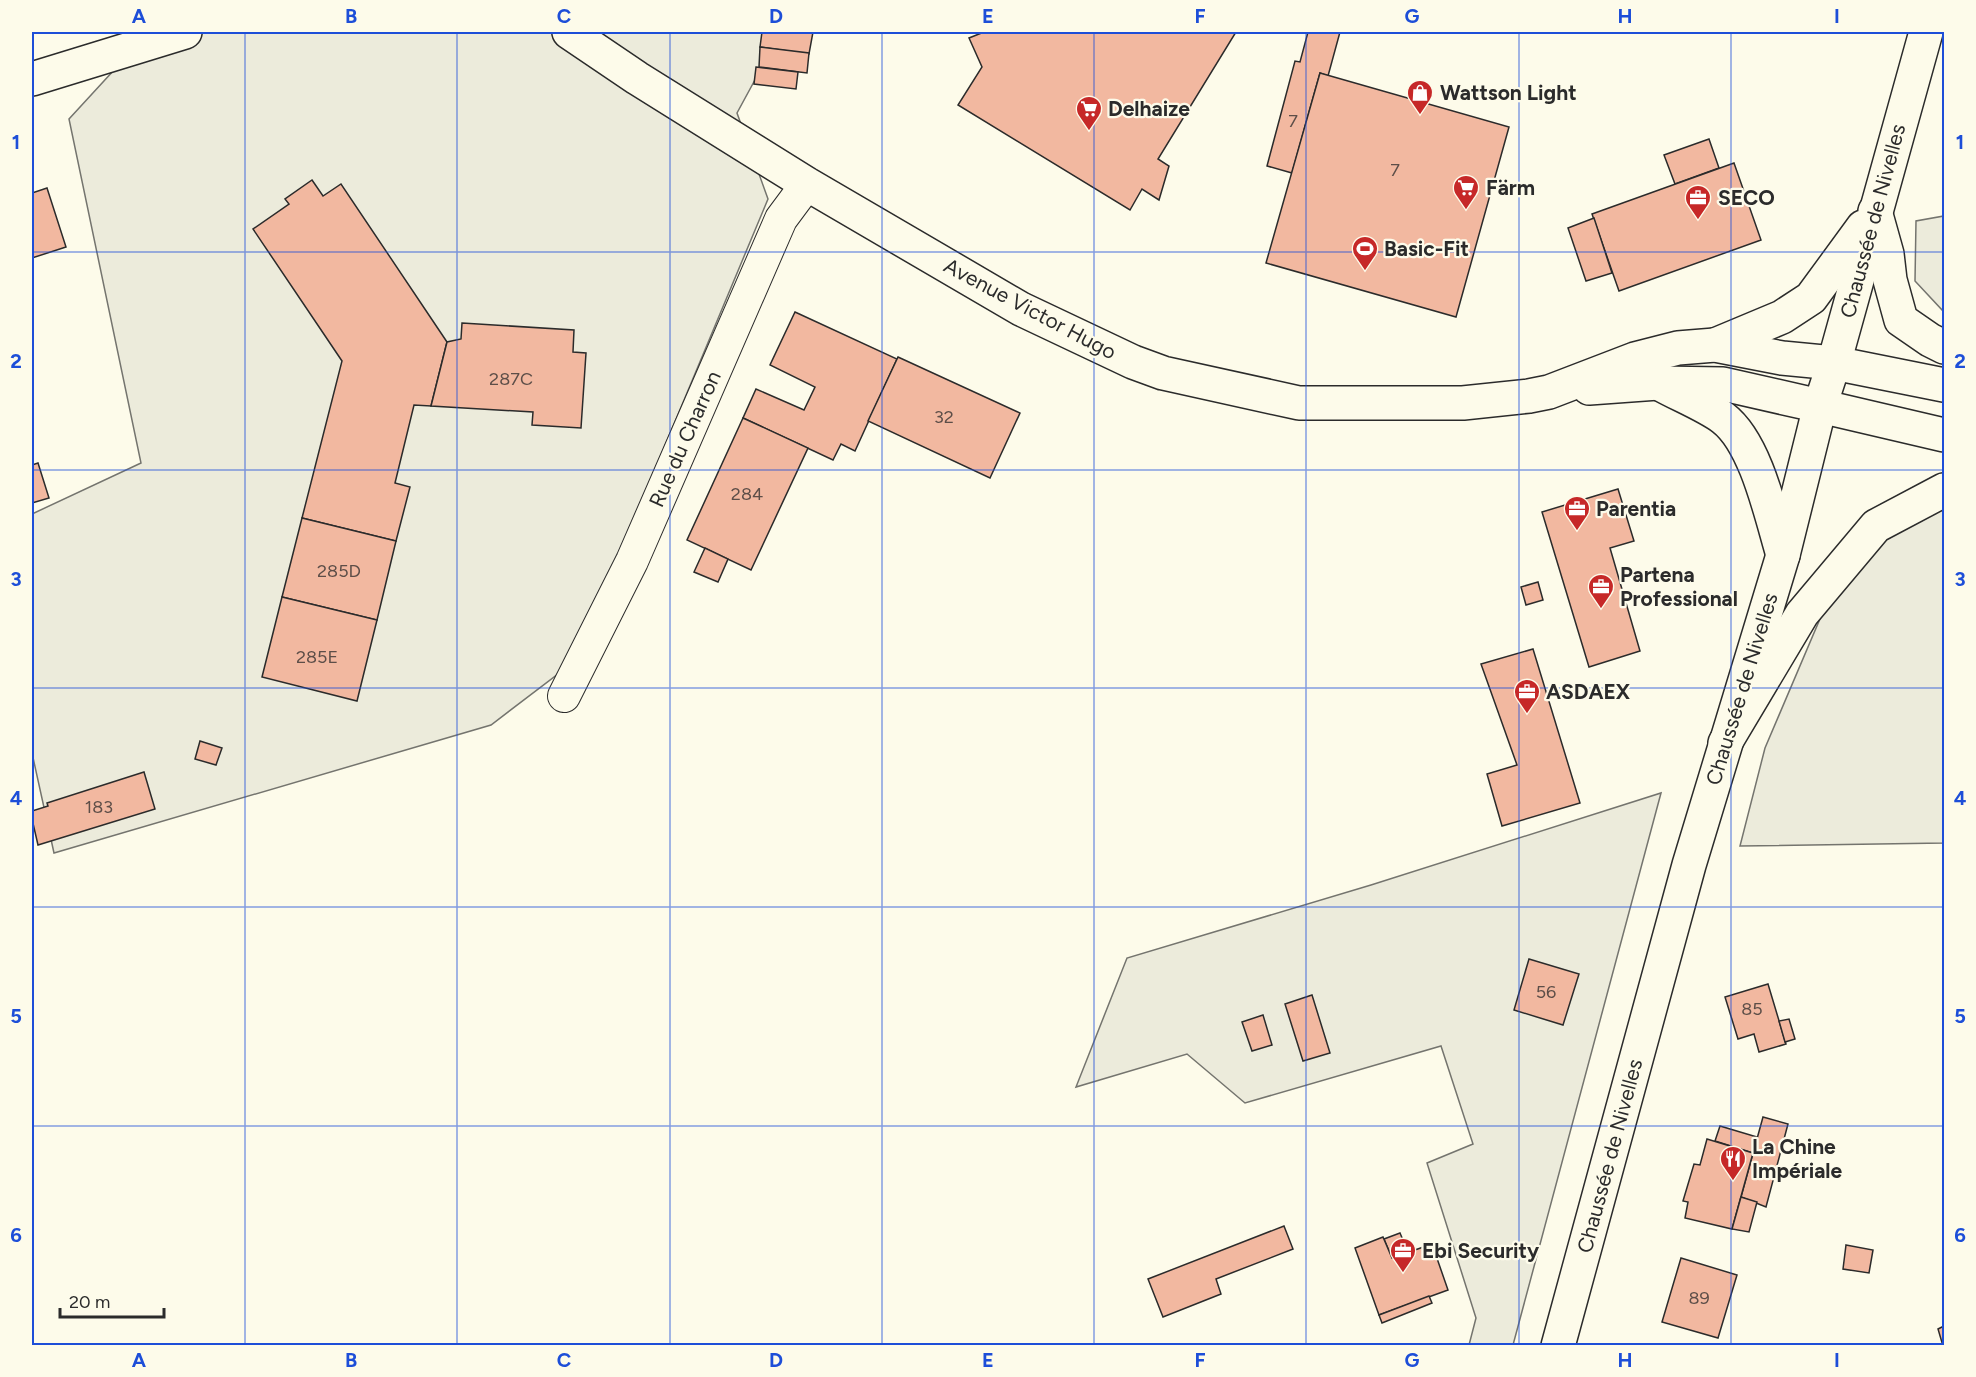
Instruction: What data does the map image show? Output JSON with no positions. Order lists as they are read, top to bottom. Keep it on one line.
{"streets":{"main road":["Chaussée de Nivelles","Avenue Victor Hugo"],"street":["Rue du Charron"]},"crossings":[["Chaussée de Nivelles","Avenue Victor Hugo"],["Avenue Victor Hugo","Rue du Charron"]],"places":{"shop":["Wattson Light"],"supermarket":["Delhaize","Färm"],"office":["SECO","Parentia","Partena Professional","ASDAEX","Ebi Security"],"sports":["Basic-Fit"],"restaurant":["La Chine Impériale"]},"house_numbers":["7","7","287C","32","284","285D","285E","183","56","85","89"],"scale_bar":"20 m","grid":{"columns":["A","B","C","D","E","F","G","H","I"],"rows":["1","2","3","4","5","6"]}}
